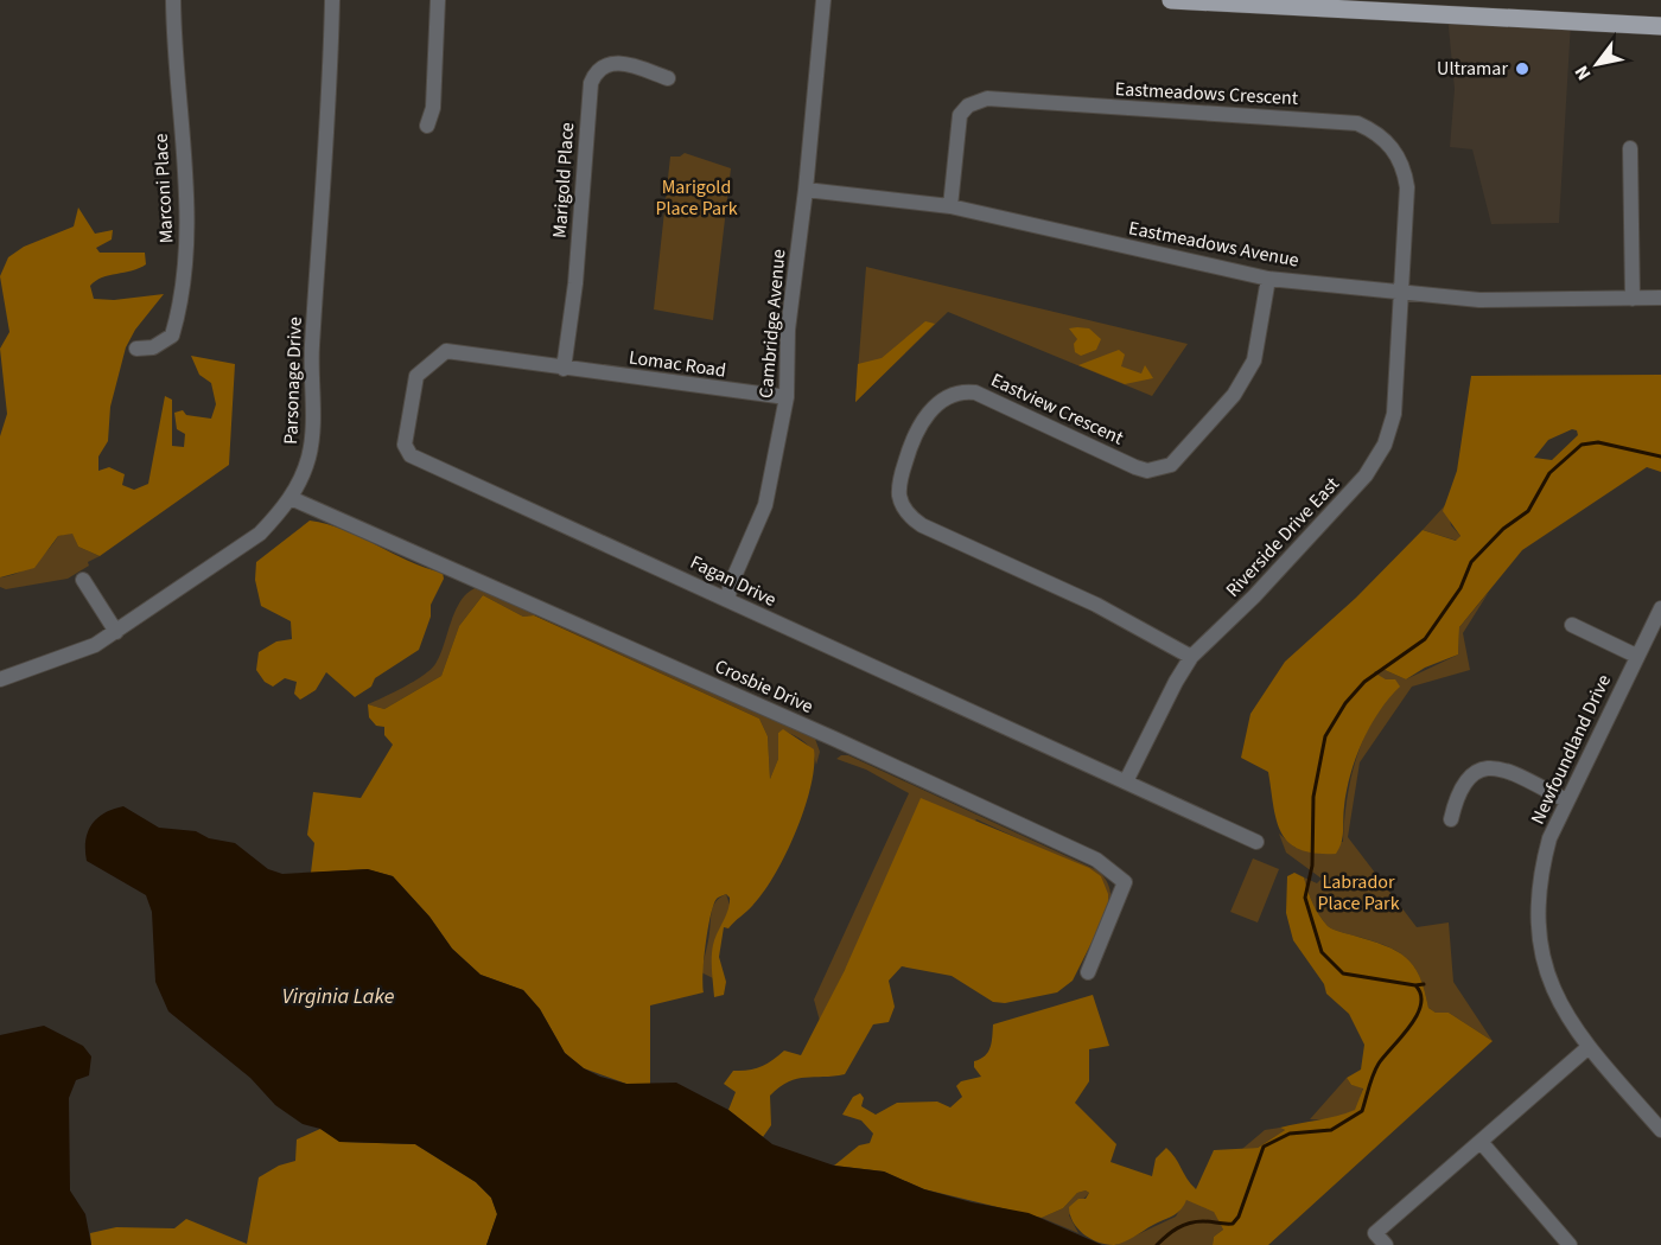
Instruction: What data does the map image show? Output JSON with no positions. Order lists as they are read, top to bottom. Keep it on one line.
{"streets":{"street":["Eastmeadows Crescent","Marigold Place","Marconi Place","Eastmeadows Avenue","Cambridge Avenue","Lomac Road","Parsonage Drive","Eastview Crescent","Riverside Drive East","Fagan Drive","Crosbie Drive","Newfoundland Drive"]},"crossings":[["Eastmeadows Crescent","Eastmeadows Avenue"],["Eastmeadows Crescent","Riverside Drive East"],["Marigold Place","Lomac Road"],["Marigold Place","Fagan Drive"],["Eastmeadows Avenue","Cambridge Avenue"],["Eastmeadows Avenue","Eastview Crescent"],["Eastmeadows Avenue","Riverside Drive East"],["Cambridge Avenue","Lomac Road"],["Cambridge Avenue","Fagan Drive"],["Lomac Road","Fagan Drive"],["Parsonage Drive","Crosbie Drive"],["Eastview Crescent","Riverside Drive East"],["Riverside Drive East","Fagan Drive"]],"water":["Virginia Lake"],"parks":["Marigold Place Park","Labrador Place Park"],"places":["Ultramar"],"north":"bottom left"}
